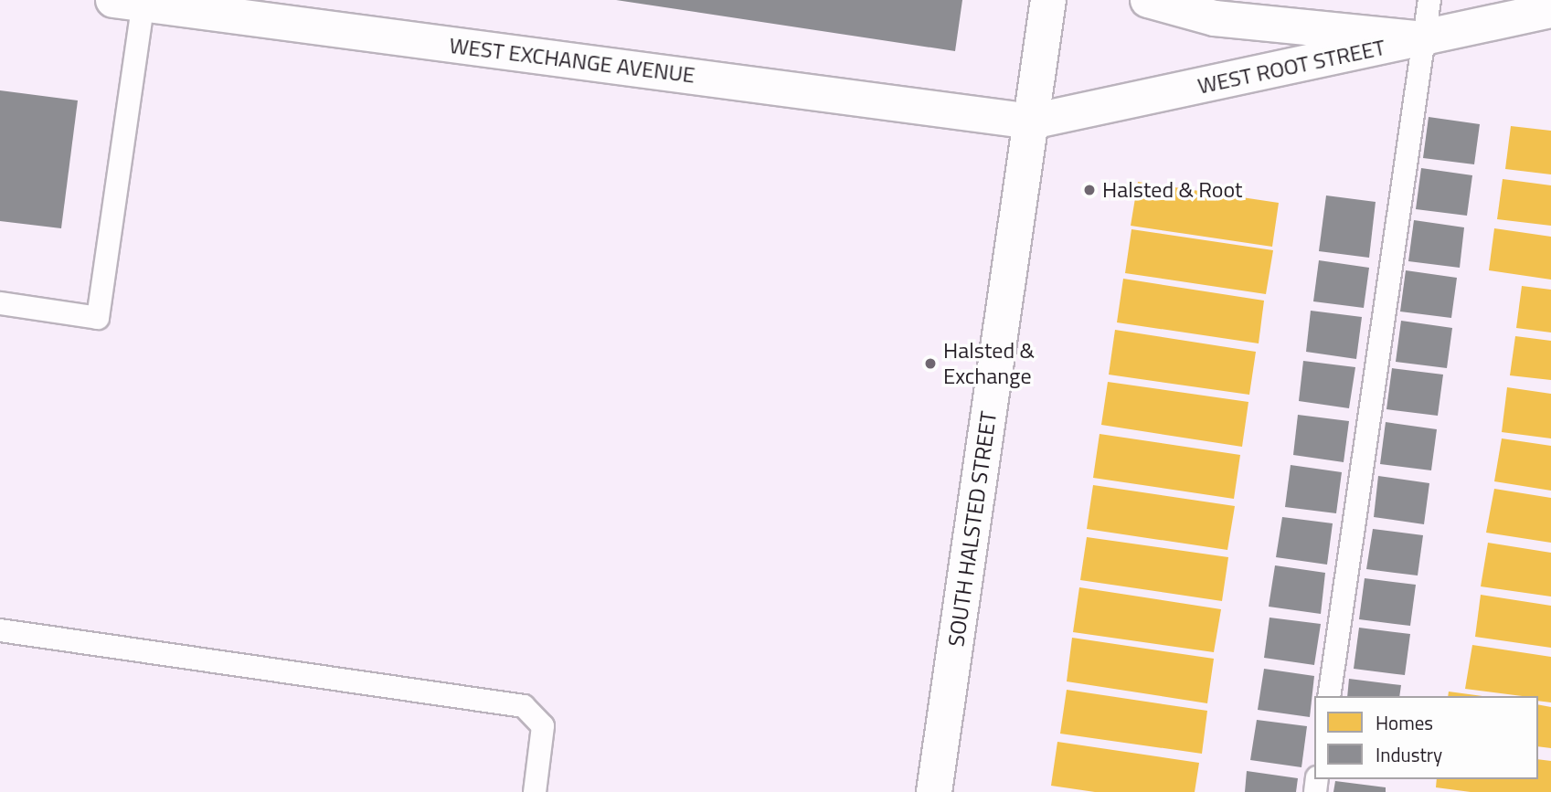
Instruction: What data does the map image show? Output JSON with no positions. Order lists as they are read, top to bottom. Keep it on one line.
{"streets":{"street":["WEST EXCHANGE AVENUE","WEST ROOT STREET","SOUTH HALSTED STREET"]},"crossings":[["WEST EXCHANGE AVENUE","WEST ROOT STREET"],["WEST EXCHANGE AVENUE","SOUTH HALSTED STREET"],["WEST ROOT STREET","SOUTH HALSTED STREET"]],"places":["Halsted & Root","Halsted & Exchange"],"legend":["Homes","Industry"]}
